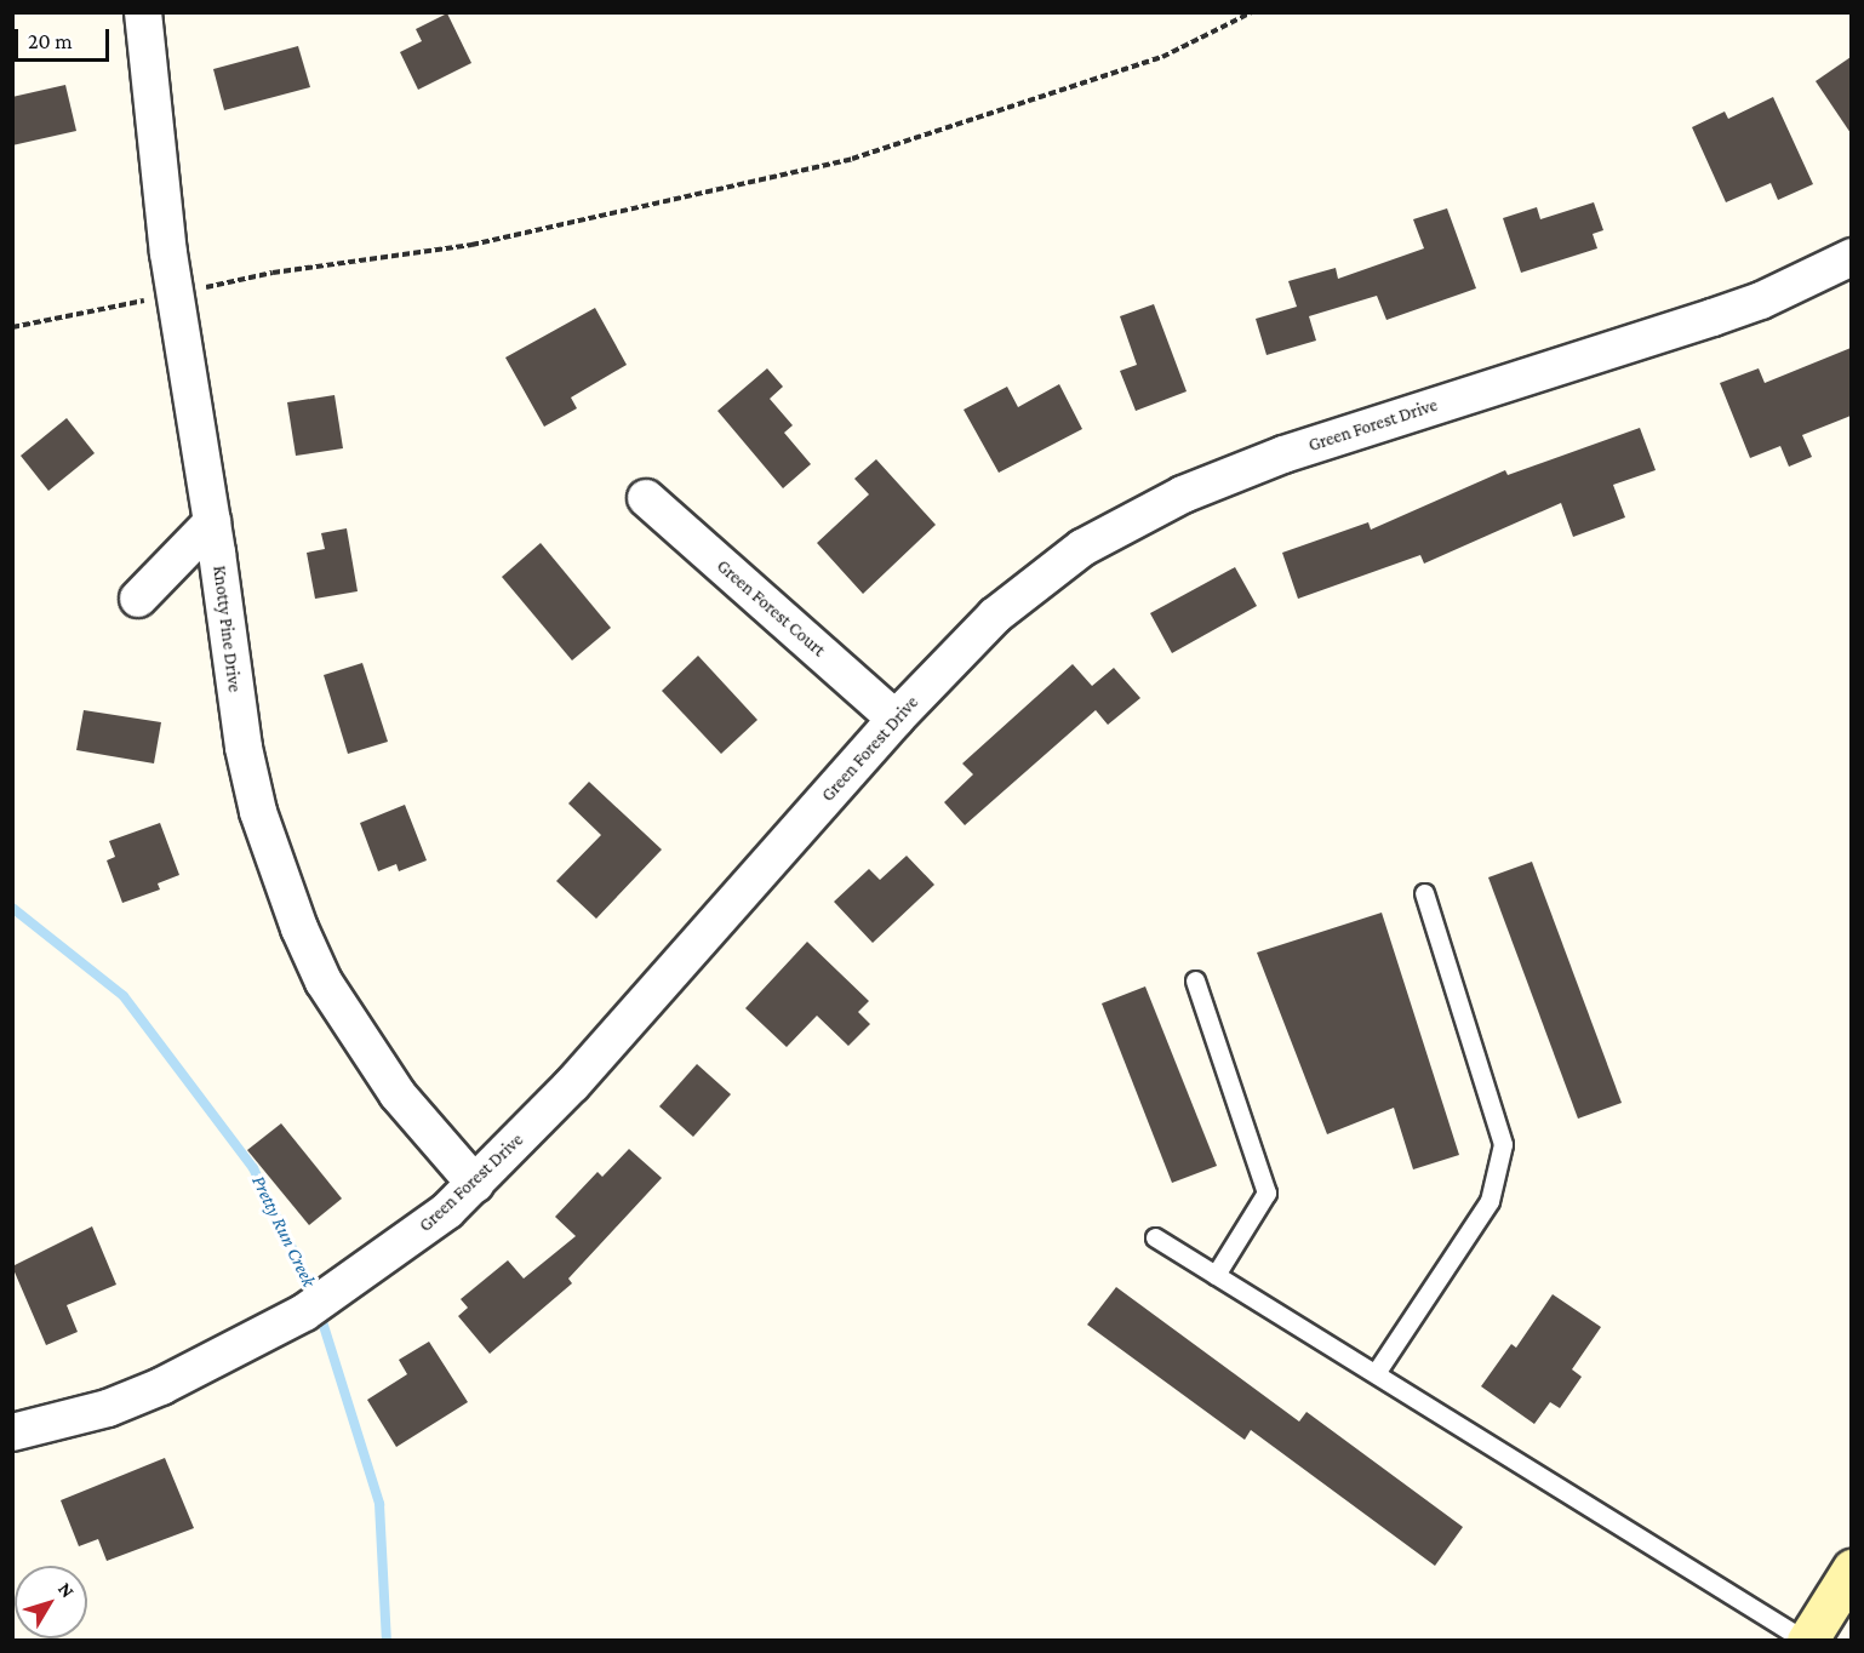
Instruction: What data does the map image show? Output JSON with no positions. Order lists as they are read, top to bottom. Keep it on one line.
{"streets":{"street":["Green Forest Drive","Green Forest Court","Knotty Pine Drive"]},"crossings":[["Green Forest Drive","Green Forest Court"],["Green Forest Drive","Knotty Pine Drive"]],"water":["Pretty Run Creek"],"scale_bar":"20 m","north":"top right"}
